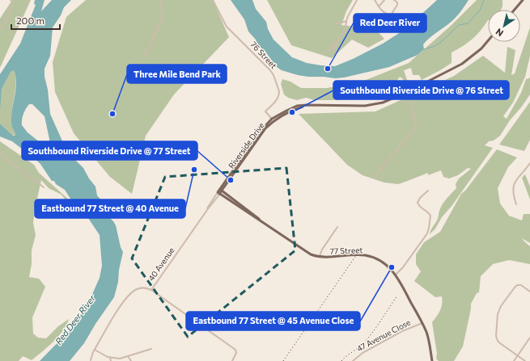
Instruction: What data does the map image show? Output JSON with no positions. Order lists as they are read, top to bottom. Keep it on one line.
{"streets":{"main road":["Riverside Drive","77 Street"],"street":["76 Street","40 Avenue","47 Avenue Close"]},"crossings":[["76 Street","Riverside Drive"],["Riverside Drive","77 Street"],["Riverside Drive","40 Avenue"],["77 Street","40 Avenue"],["77 Street","47 Avenue Close"]],"water":["Red Deer River"],"places":["Red Deer River","Southbound Riverside Drive @ 76 Street","Three Mile Bend Park","Eastbound 77 Street @ 40 Avenue","Southbound Riverside Drive @ 77 Street","Eastbound 77 Street @ 45 Avenue Close"],"scale_bar":"200 m","north":"bottom left"}
